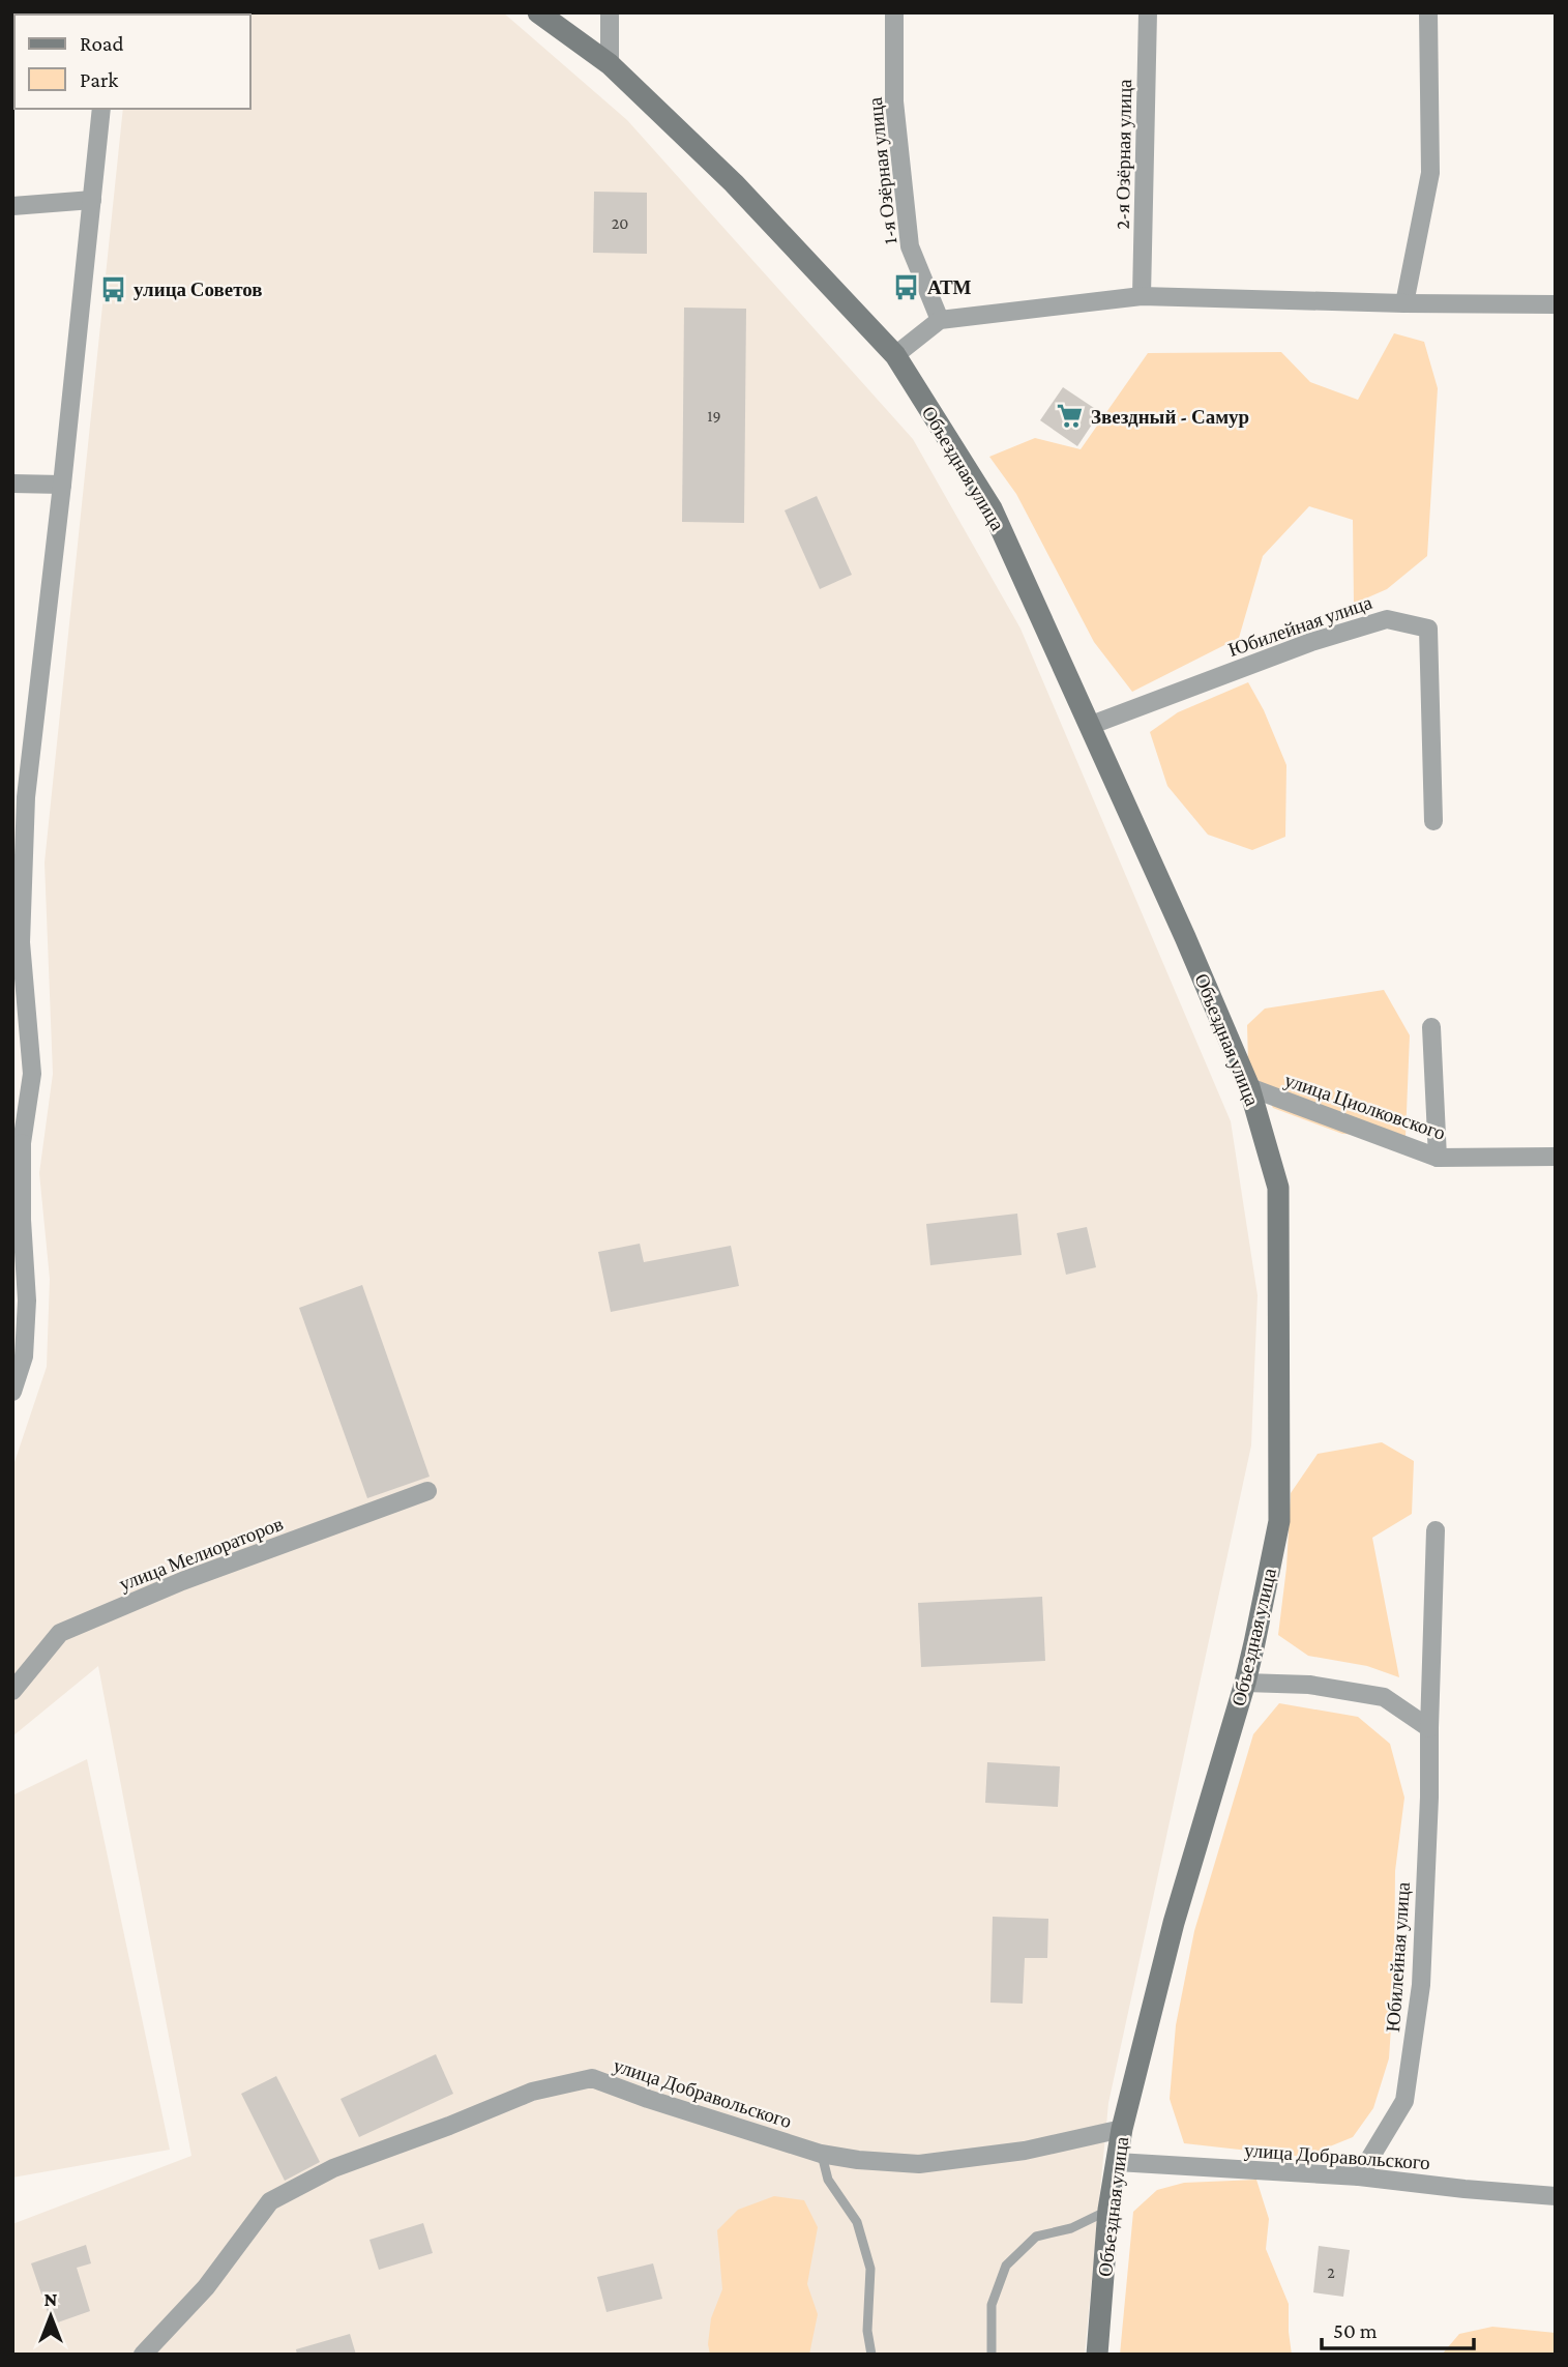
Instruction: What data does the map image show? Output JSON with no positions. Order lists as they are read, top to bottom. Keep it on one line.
{"streets":{"main road":["Объездная улица"],"street":["2-я Озёрная улица","1-я Озёрная улица","Юбилейная улица","улица Циолковского","улица Мелиораторов","улица Добравольского"]},"crossings":[["Объездная улица","Юбилейная улица"],["Объездная улица","улица Циолковского"],["Объездная улица","улица Добравольского"],["Юбилейная улица","улица Добравольского"]],"places":{"bus stop":["АТМ","улица Советов"],"supermarket":["Звездный - Самур"]},"house_numbers":["20","19","2"],"legend":["Road","Park"],"scale_bar":"50 m","north":"top"}
